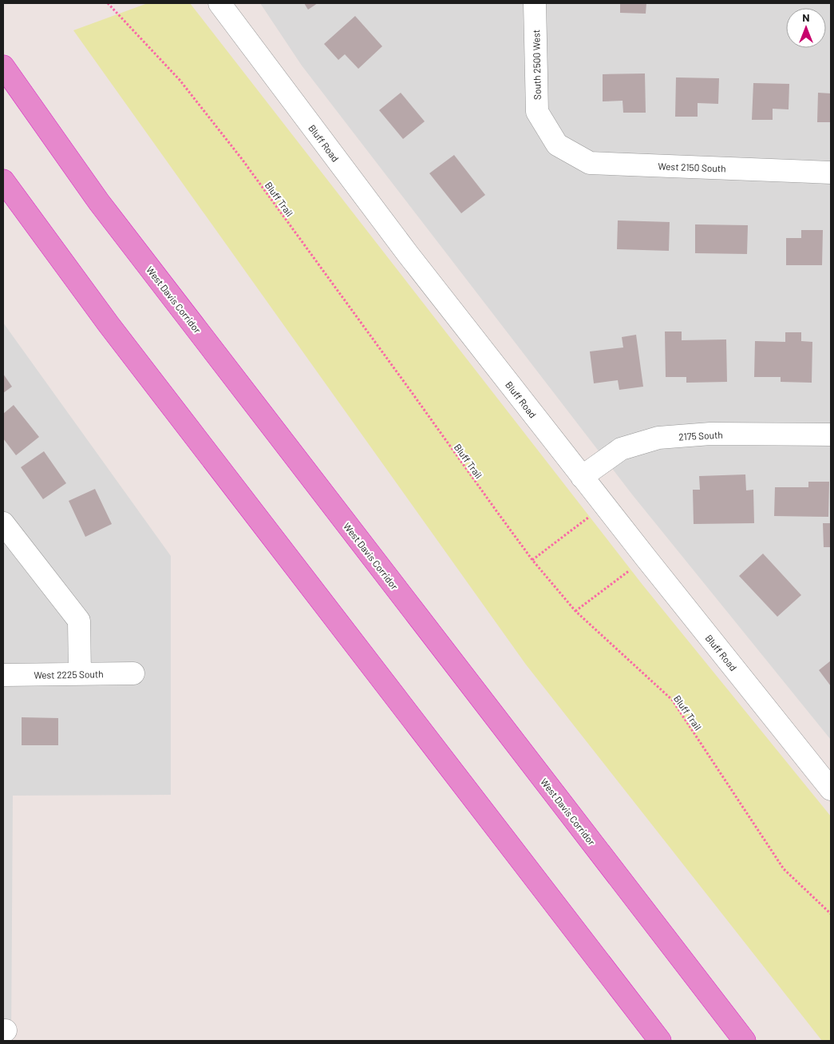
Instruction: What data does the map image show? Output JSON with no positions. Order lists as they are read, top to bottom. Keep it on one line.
{"streets":{"highway":["West Davis Corridor"],"street":["South 2500 West","Bluff Road","West 2150 South","2175 South","West 2225 South"],"path":["Bluff Trail"]},"crossings":[["South 2500 West","West 2150 South"],["Bluff Road","2175 South"]],"north":"top"}
